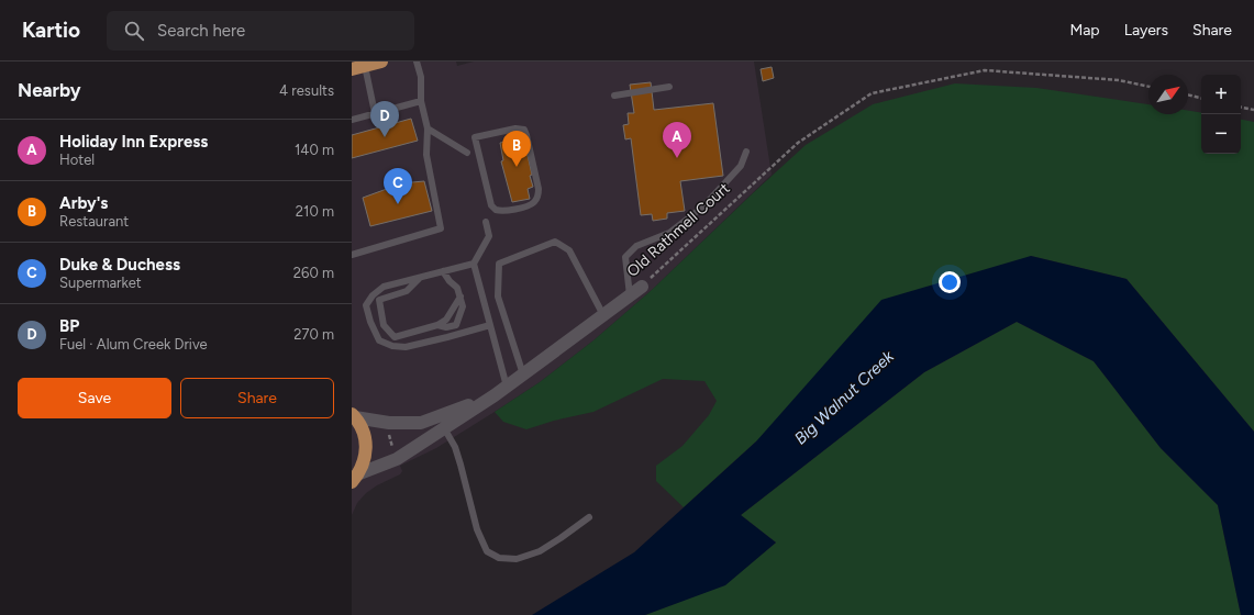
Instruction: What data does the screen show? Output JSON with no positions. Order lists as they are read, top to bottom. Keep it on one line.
{"streets":{"street":["Old Rathmell Court"]},"water":["Big Walnut Creek"],"north":"top right","page":{"header":"Kartio","search":"Search here","nav":["Map","Layers","Share"],"heading":["Nearby","4 results"],"map_buttons":["+","−"],"pins":["D","A","B","C"],"list":[{"mark":"A","name":"Holiday Inn Express","note":"Hotel","value":"140 m"},{"mark":"B","name":"Arby's","note":"Restaurant","value":"210 m"},{"mark":"C","name":"Duke & Duchess","note":"Supermarket","value":"260 m"},{"mark":"D","name":"BP","note":"Fuel · Alum Creek Drive","value":"270 m"}],"buttons":["Save","Share"]}}
